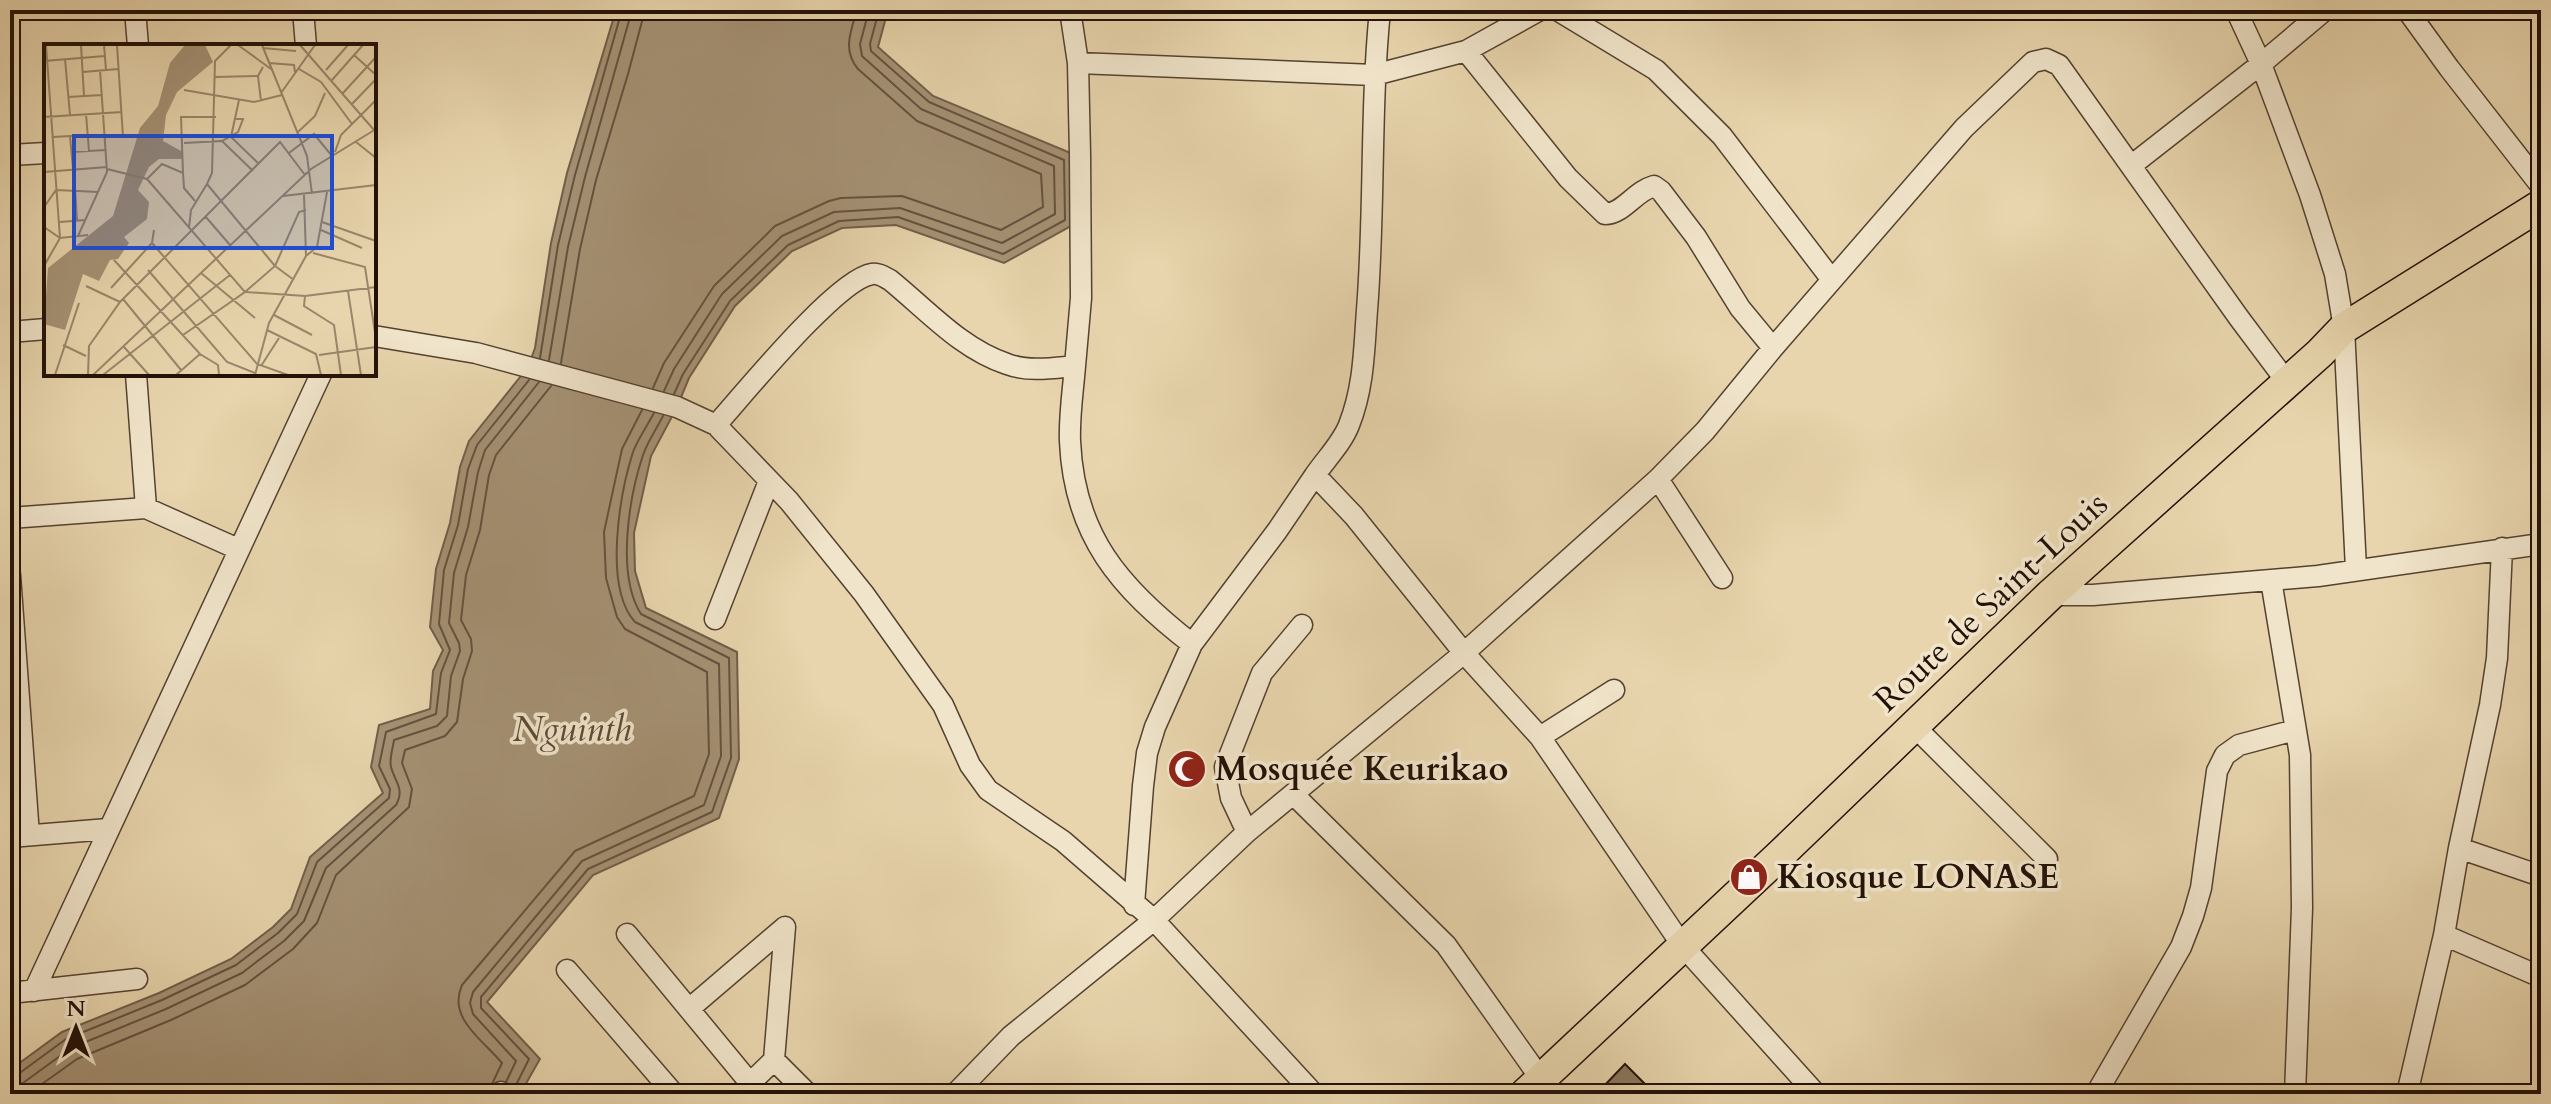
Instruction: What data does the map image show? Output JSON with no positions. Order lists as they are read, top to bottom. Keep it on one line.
{"streets":{"main road":["Route de Saint-Louis"]},"water":["Nguinth"],"places":{"mosque":["Mosquée Keurikao"],"shop":["Kiosque LONASE"]},"north":"top"}
